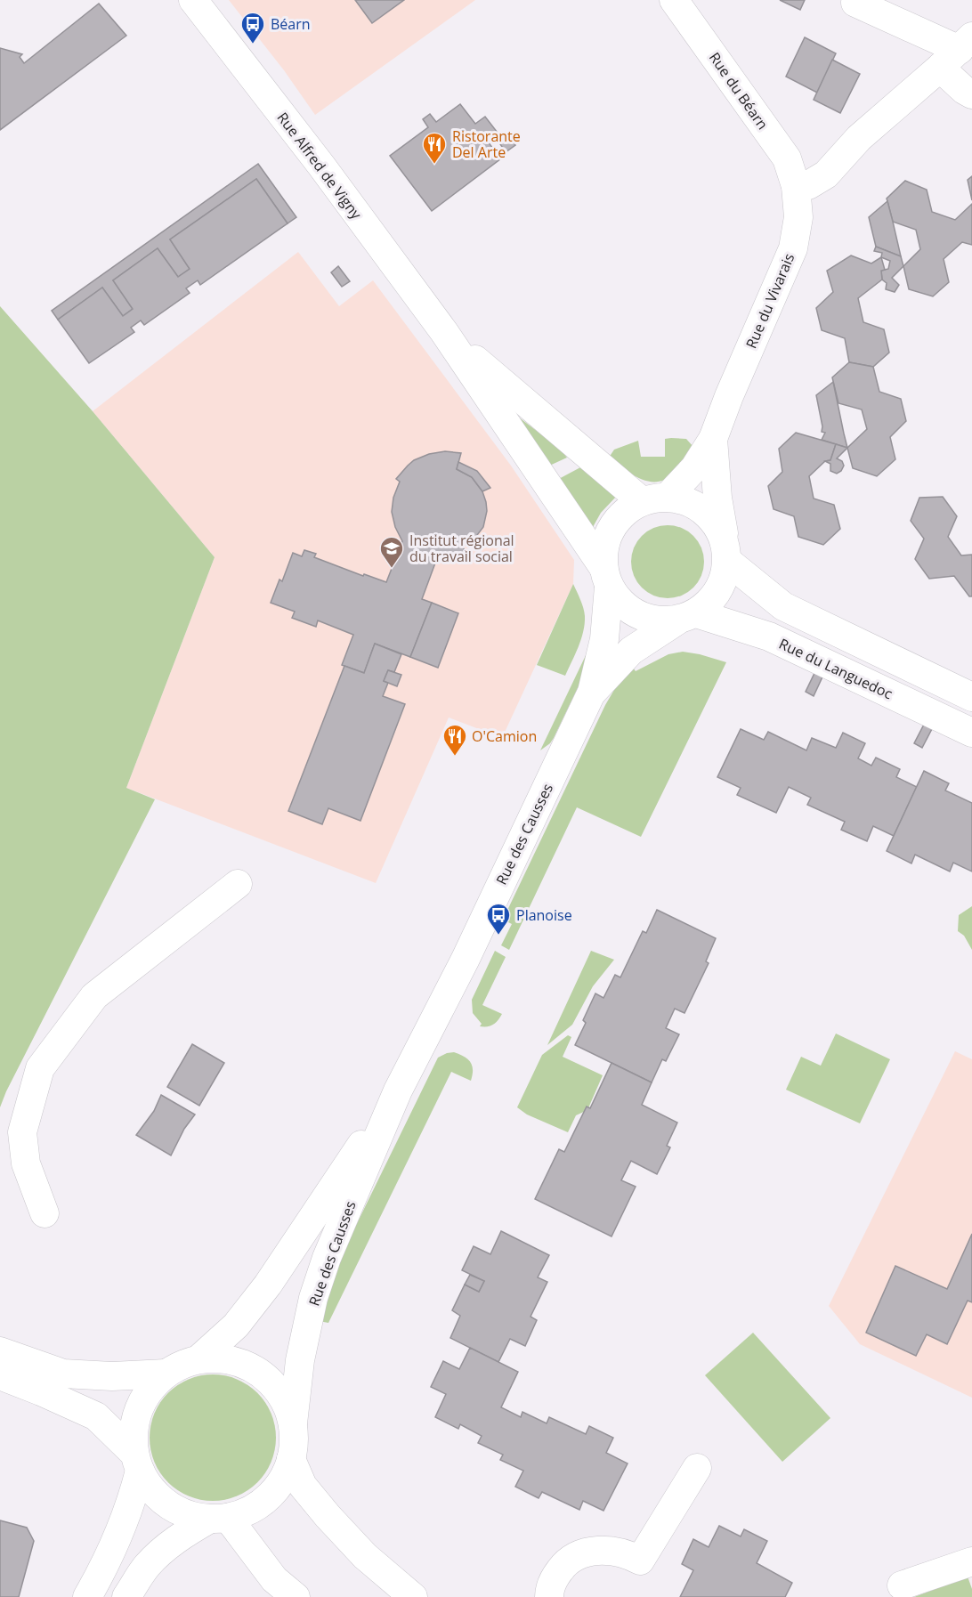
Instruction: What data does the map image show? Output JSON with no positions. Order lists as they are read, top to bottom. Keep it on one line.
{"streets":{"street":["Rue du Béarn","Rue Alfred de Vigny","Rue du Vivarais","Rue du Languedoc","Rue des Causses"]},"crossings":[["Rue du Béarn","Rue du Vivarais"],["Rue Alfred de Vigny","Rue du Vivarais"],["Rue Alfred de Vigny","Rue du Languedoc"],["Rue Alfred de Vigny","Rue des Causses"],["Rue du Vivarais","Rue du Languedoc"],["Rue du Vivarais","Rue des Causses"],["Rue du Languedoc","Rue des Causses"]],"places":{"bus stop":["Béarn","Planoise"],"restaurant":["Ristorante Del Arte","O'Camion"],"school or university":["Institut régional du travail social"]}}
